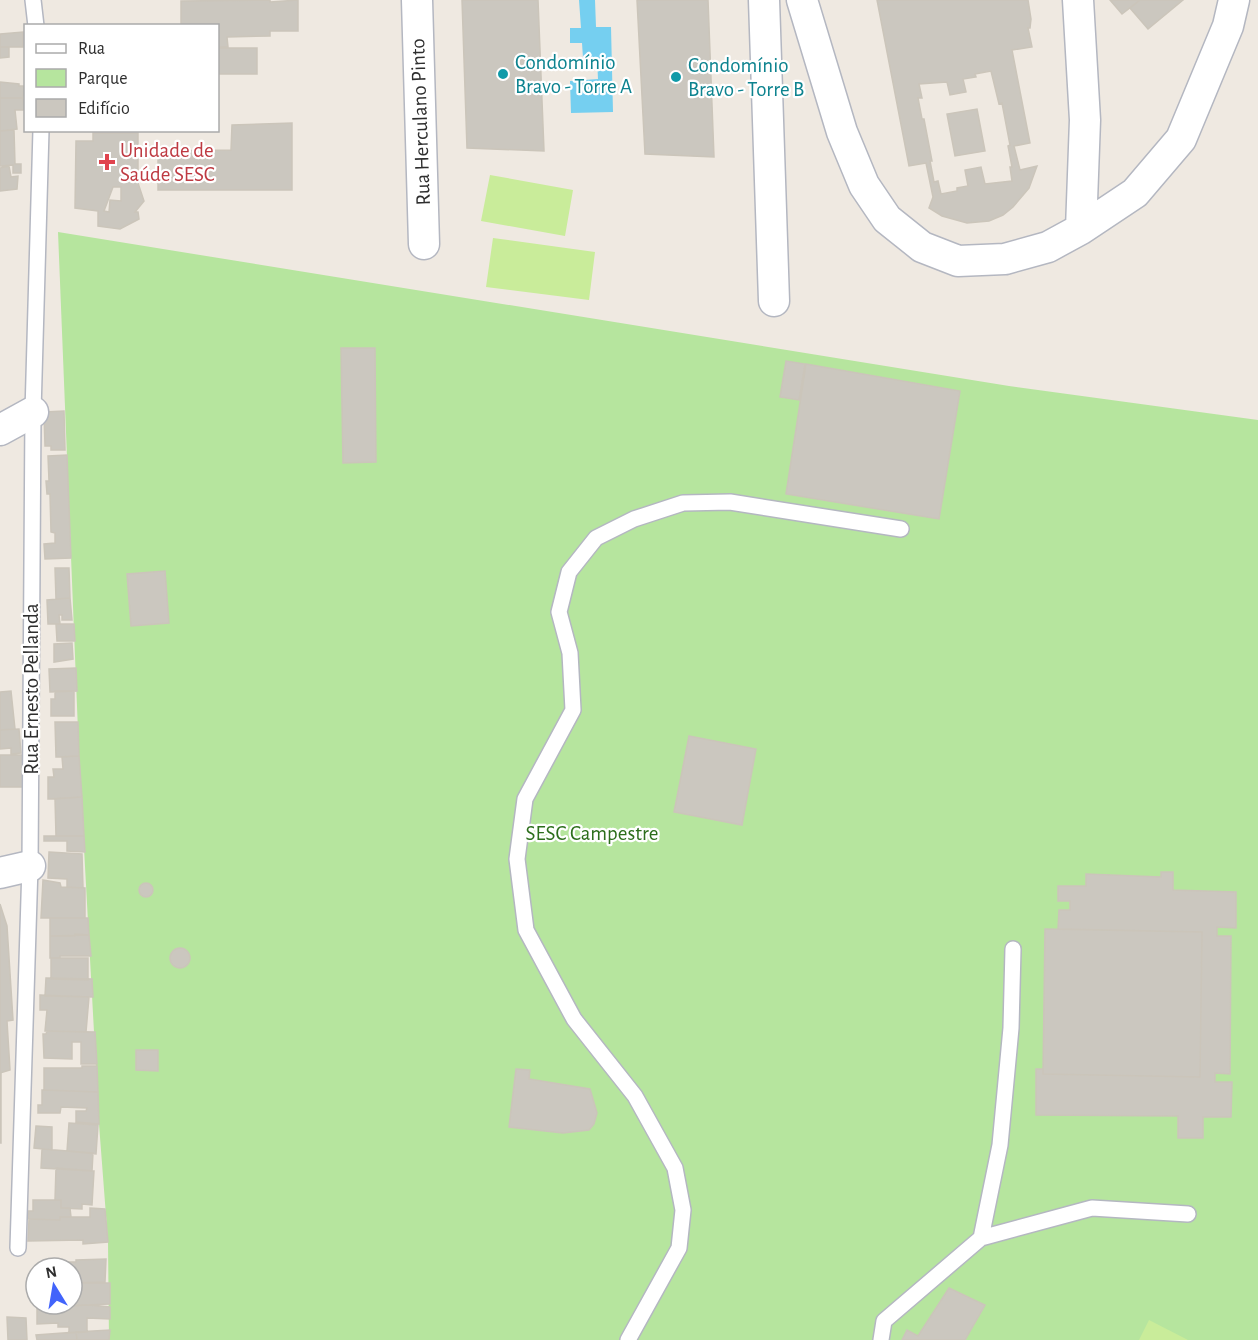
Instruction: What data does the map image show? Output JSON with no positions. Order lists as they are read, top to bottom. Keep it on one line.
{"streets":{"street":["Rua Herculano Pinto"],"lane":["Rua Ernesto Pellanda"]},"parks":["SESC Campestre"],"places":{"other":["Condomínio Bravo - Torre A","Condomínio Bravo - Torre B"],"health":["Unidade de Saúde SESC"]},"legend":["Rua","Parque","Edifício"],"north":"top"}
